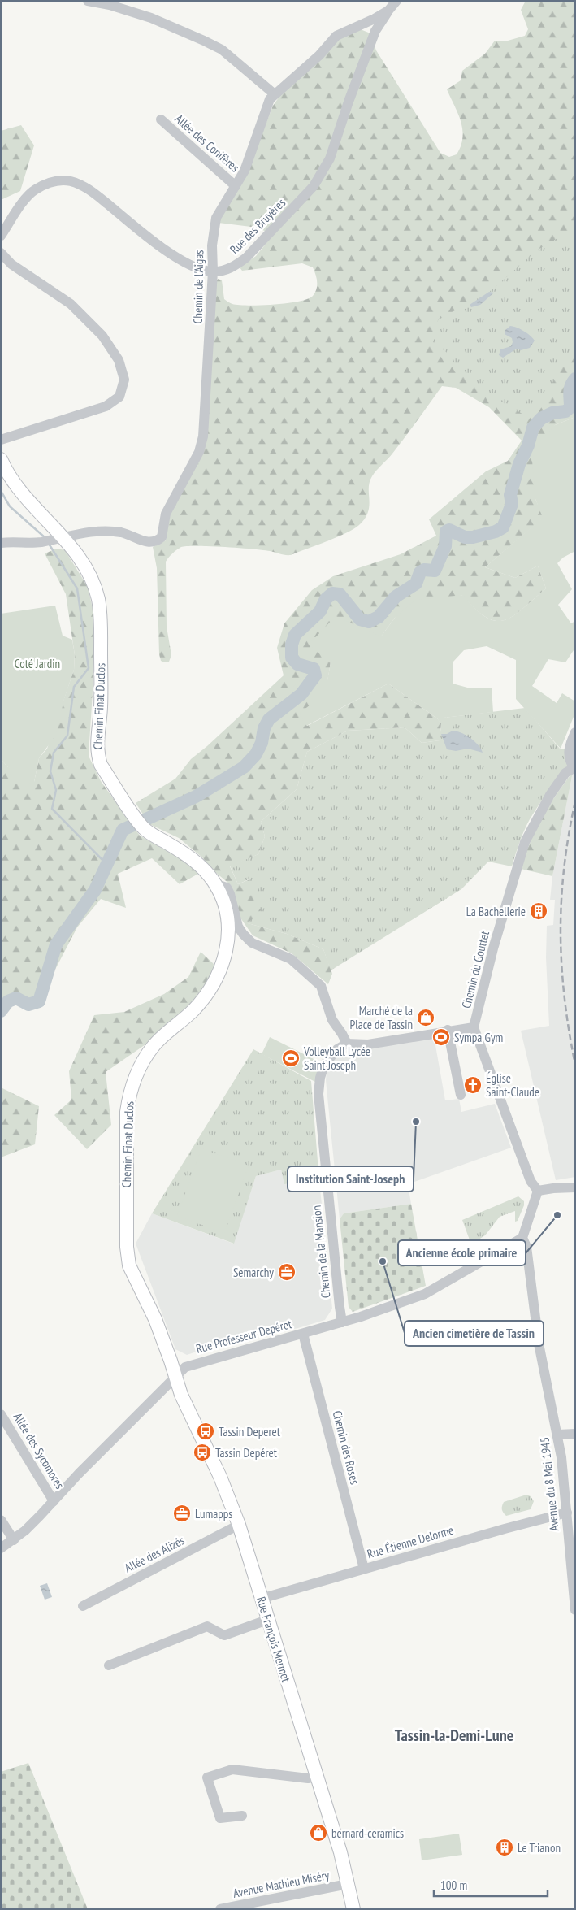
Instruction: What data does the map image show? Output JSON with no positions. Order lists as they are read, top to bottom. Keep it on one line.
{"streets":{"main road":["Chemin Finat Duclos","Rue François Mermet"],"street":["Allée des Conifères","Rue des Bruyères","Chemin de l'Aigas","Chemin du Gouttet","Chemin de la Mansion","Rue Professeur Depéret","Chemin des Roses","Allée des Sycomores","Avenue du 8 Mai 1945","Rue Étienne Delorme","Allée des Alizés","Avenue Mathieu Miséry"]},"crossings":[["Allée des Conifères","Chemin de l'Aigas"],["Rue des Bruyères","Chemin de l'Aigas"],["Chemin de l'Aigas","Chemin Finat Duclos"],["Chemin Finat Duclos","Rue Professeur Depéret"],["Chemin Finat Duclos","Rue François Mermet"],["Chemin de la Mansion","Rue Professeur Depéret"],["Rue Professeur Depéret","Chemin des Roses"],["Rue Professeur Depéret","Allée des Sycomores"],["Rue Professeur Depéret","Avenue du 8 Mai 1945"],["Rue Professeur Depéret","Rue François Mermet"],["Chemin des Roses","Rue Étienne Delorme"],["Avenue du 8 Mai 1945","Rue Étienne Delorme"],["Rue Étienne Delorme","Rue François Mermet"],["Allée des Alizés","Rue François Mermet"],["Rue François Mermet","Avenue Mathieu Miséry"]],"districts":["Tassin-la-Demi-Lune"],"parks":["Coté Jardin"],"places":{"building":["La Bachellerie","Le Trianon"],"shop":["Marché de la Place de Tassin","bernard-ceramics"],"sports":["Sympa Gym","Volleyball Lycée Saint Joseph"],"church":["Église Saint-Claude"],"other":["Institution Saint-Joseph","Ancienne école primaire","Ancien cimetière de Tassin"],"office":["Semarchy","Lumapps"],"bus stop":["Tassin Deperet","Tassin Depéret"]},"scale_bar":"100 m"}
